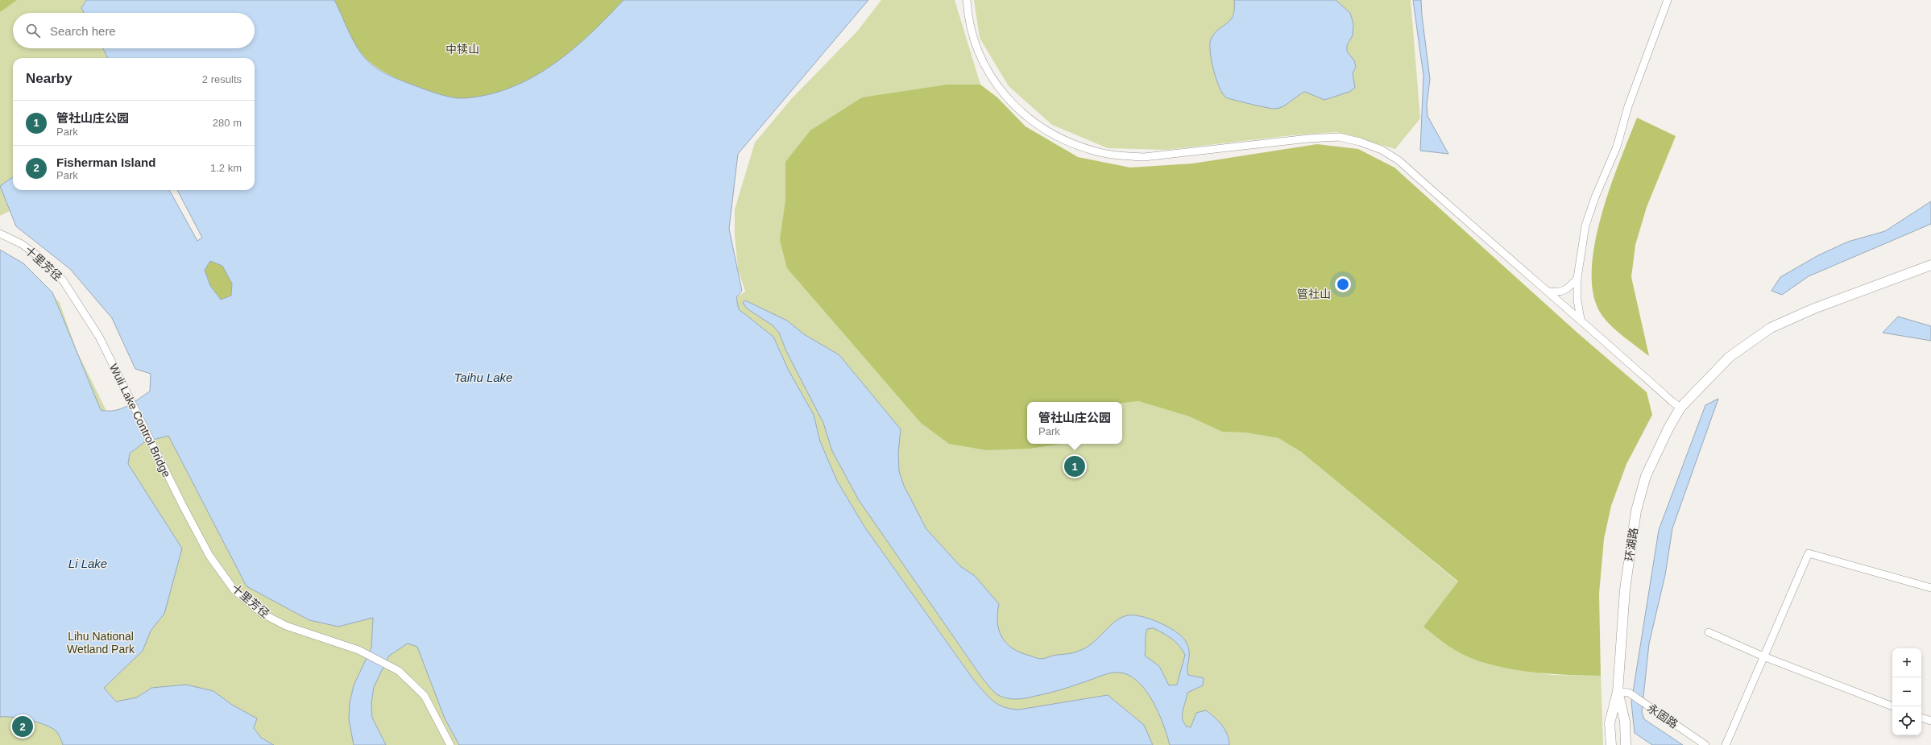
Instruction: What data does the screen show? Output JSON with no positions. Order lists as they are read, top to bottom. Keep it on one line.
{"streets":{"street":["十里芳径","Wuli Lake Control Bridge","环湖路","永固路"]},"crossings":[["十里芳径","Wuli Lake Control Bridge"],["环湖路","永固路"]],"water":["Taihu Lake","Li Lake"],"parks":["中犊山","管社山","Lihu National Wetland Park"],"page":{"search":"Search here","heading":["Nearby","2 results"],"list":[{"mark":"1","name":"管社山庄公园","note":"Park","value":"280 m"},{"mark":"2","name":"Fisherman Island","note":"Park","value":"1.2 km"}],"popup":["管社山庄公园","Park"],"pins":["1","2"],"map_buttons":["+","−"]}}
